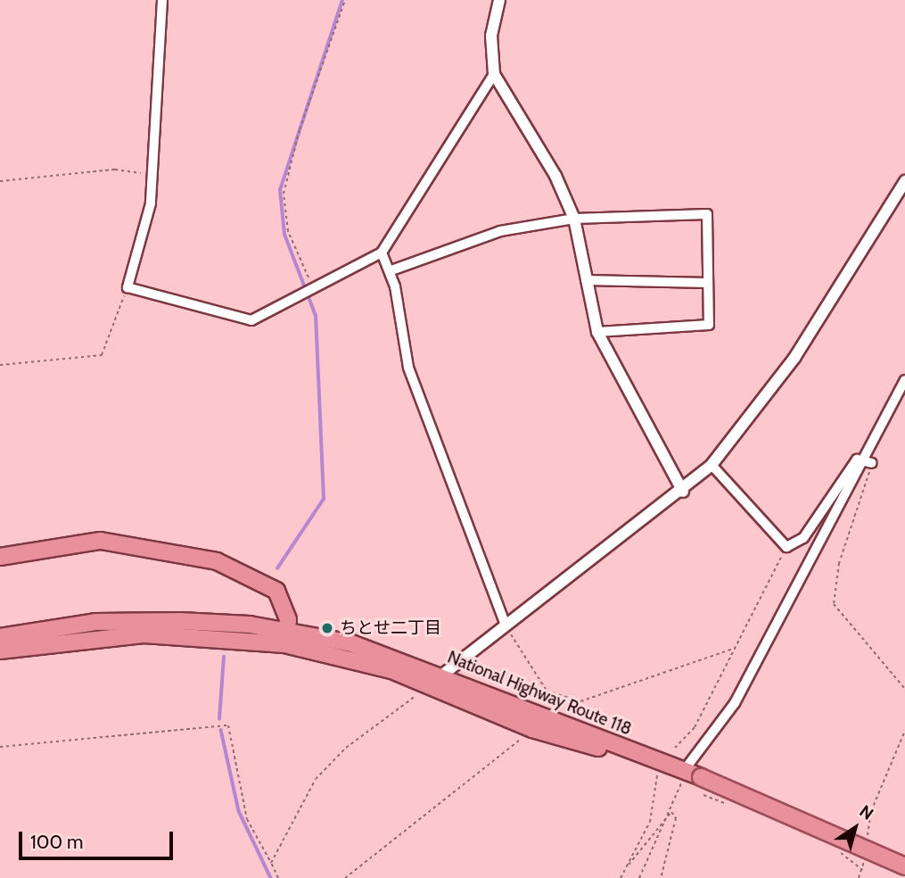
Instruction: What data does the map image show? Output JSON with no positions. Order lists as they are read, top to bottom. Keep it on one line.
{"streets":{"highway":["National Highway Route 118"]},"places":["ちとせ二丁目"],"scale_bar":"100 m","north":"top right"}
